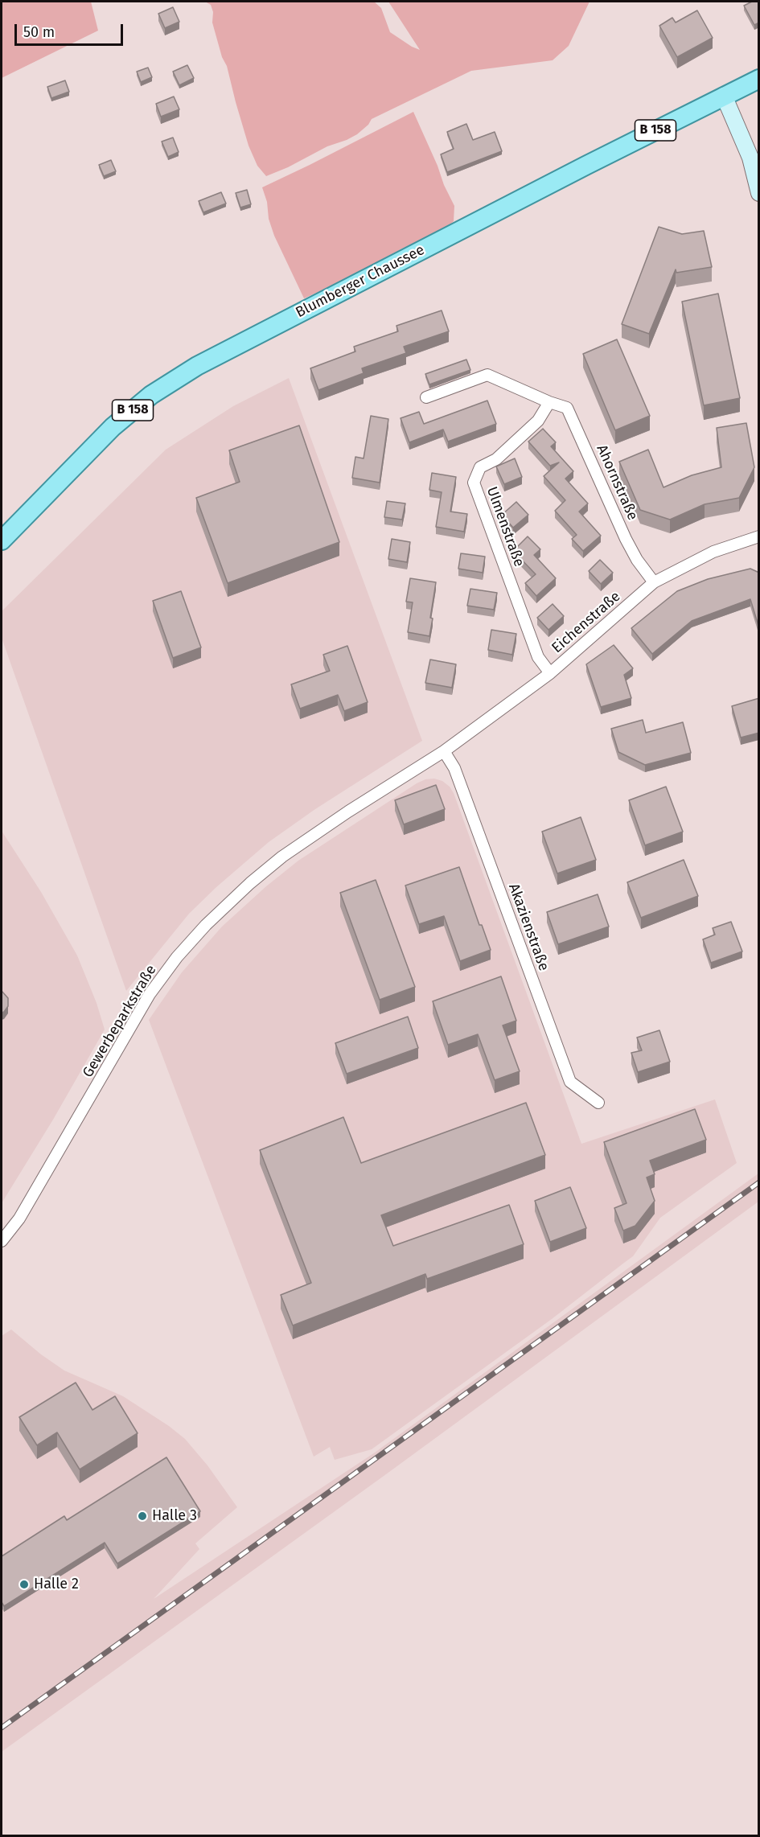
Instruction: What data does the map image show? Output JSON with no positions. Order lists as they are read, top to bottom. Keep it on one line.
{"streets":{"main road":["B 158","Blumberger Chaussee"],"street":["Ahornstraße","Ulmenstraße","Eichenstraße","Akazienstraße","Gewerbeparkstraße"]},"crossings":[["Ahornstraße","Ulmenstraße"],["Ahornstraße","Eichenstraße"],["Ulmenstraße","Eichenstraße"],["Eichenstraße","Akazienstraße"],["Eichenstraße","Gewerbeparkstraße"],["Akazienstraße","Gewerbeparkstraße"]],"places":["Halle 3","Halle 2"],"scale_bar":"50 m"}
